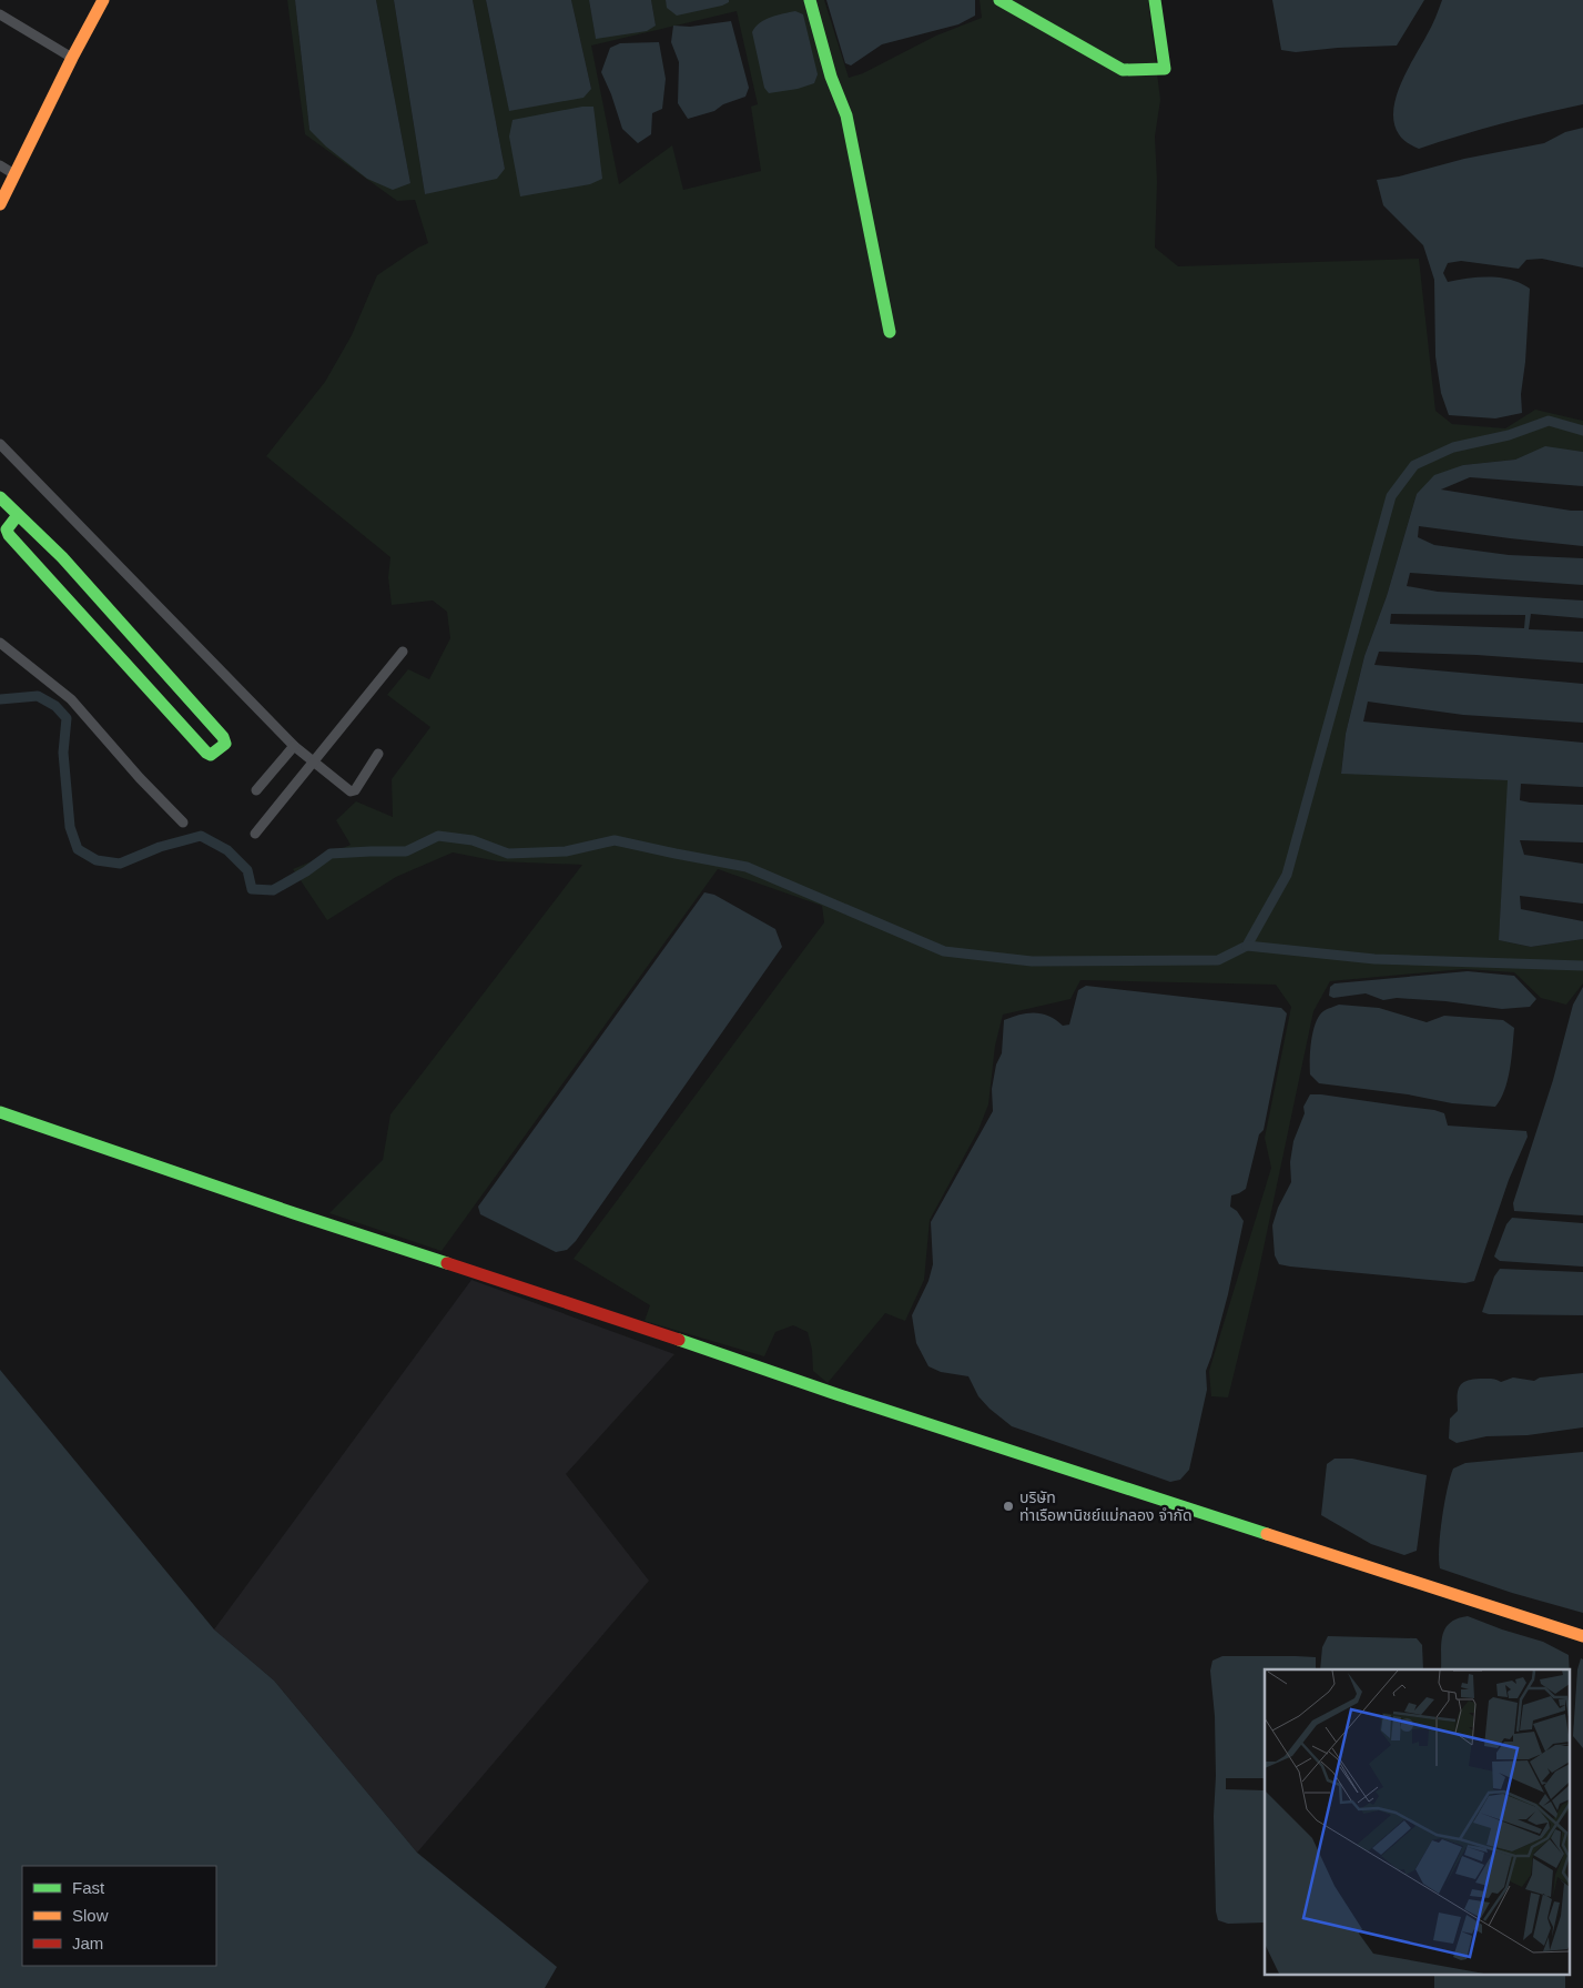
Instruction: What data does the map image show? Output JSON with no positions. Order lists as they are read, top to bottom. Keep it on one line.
{"places":["บริษัท ท่าเรือพานิชย์แม่กลอง จำกัด"],"legend":["Fast","Slow","Jam"]}
